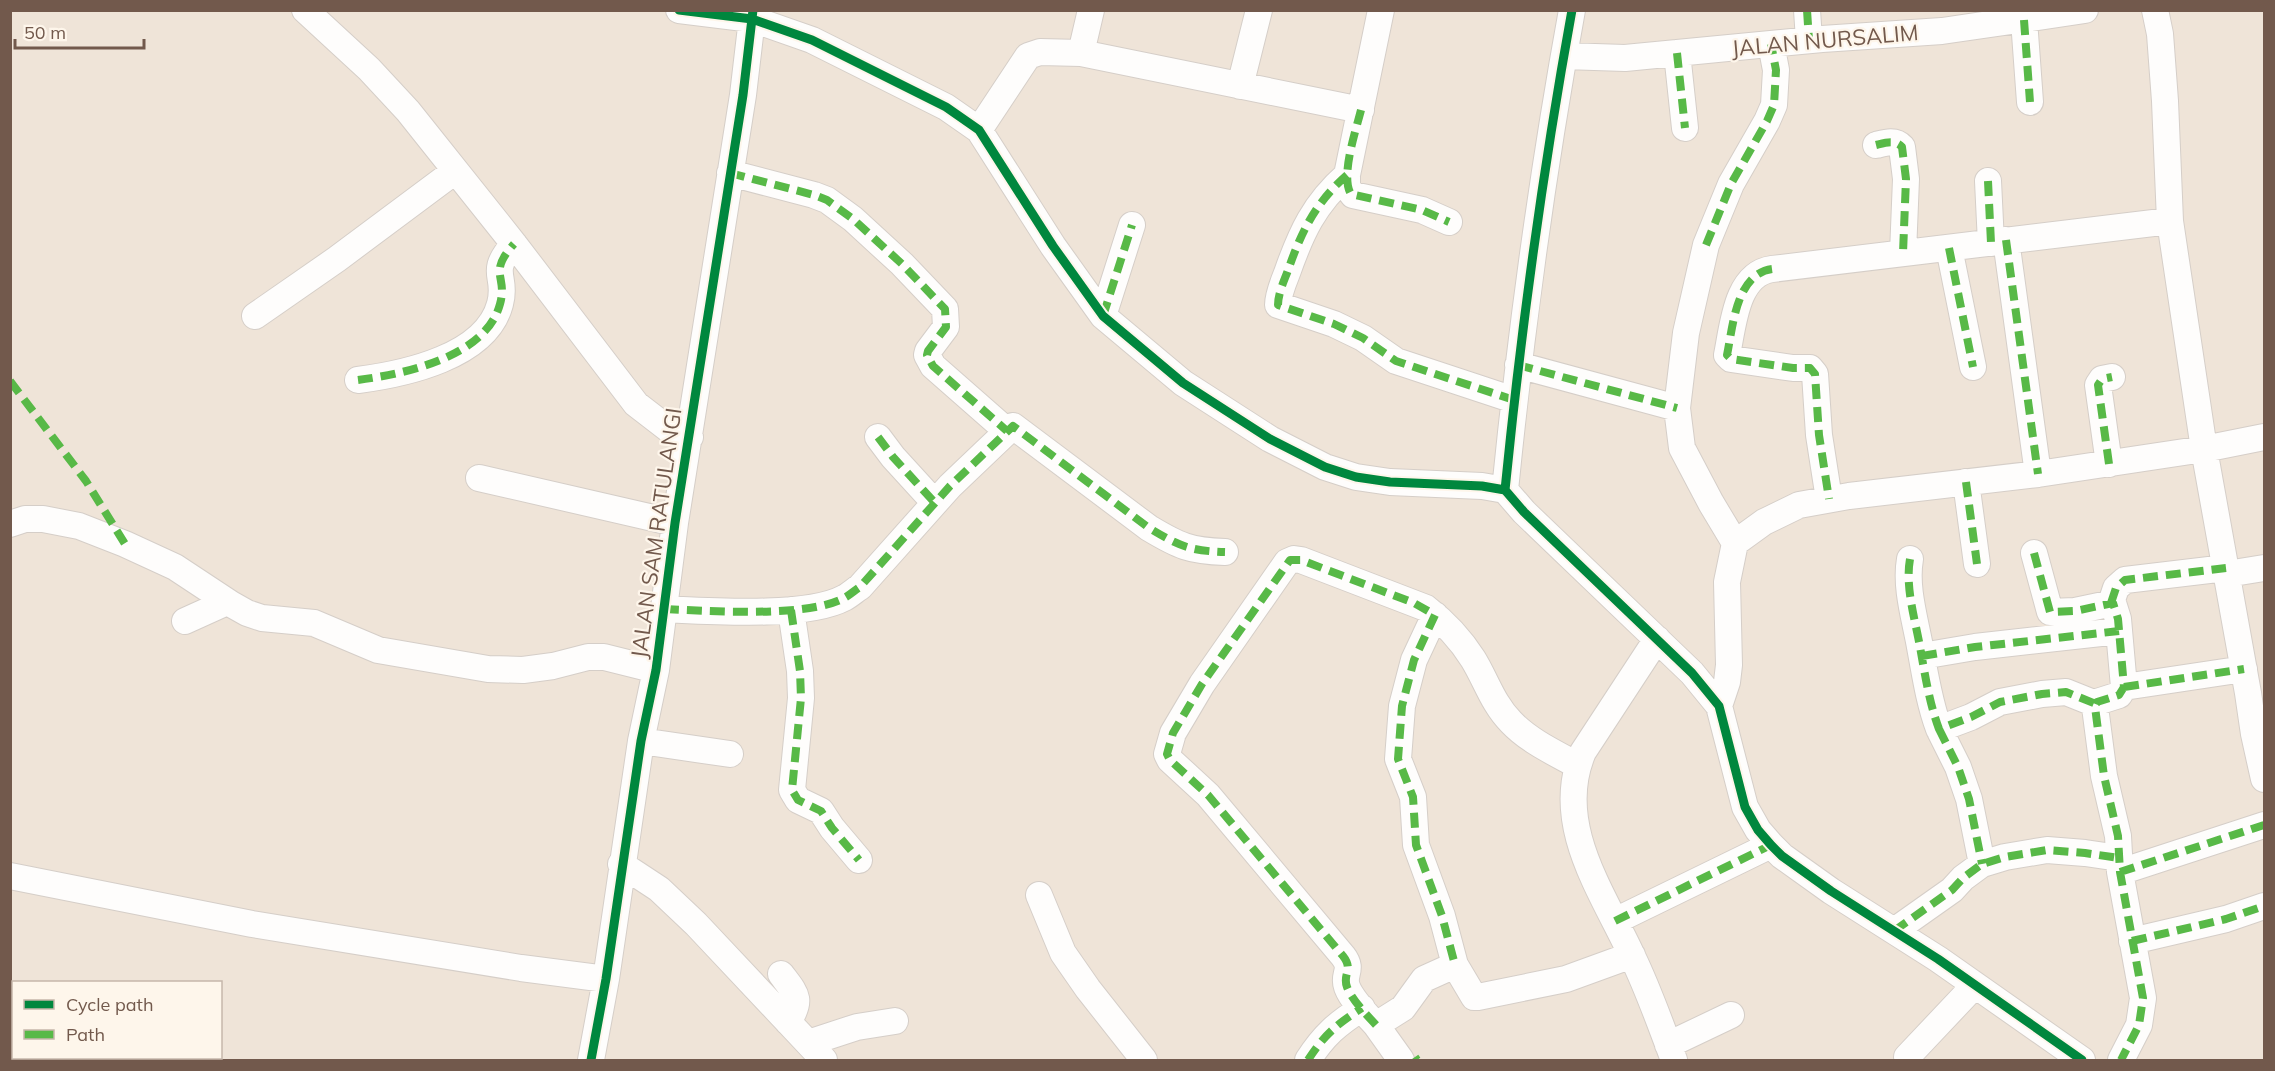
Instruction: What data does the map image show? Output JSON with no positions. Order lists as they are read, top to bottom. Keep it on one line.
{"streets":{"street":["JALAN NURSALIM","JALAN SAM RATULANGI"]},"legend":["Cycle path","Path"],"scale_bar":"50 m"}
